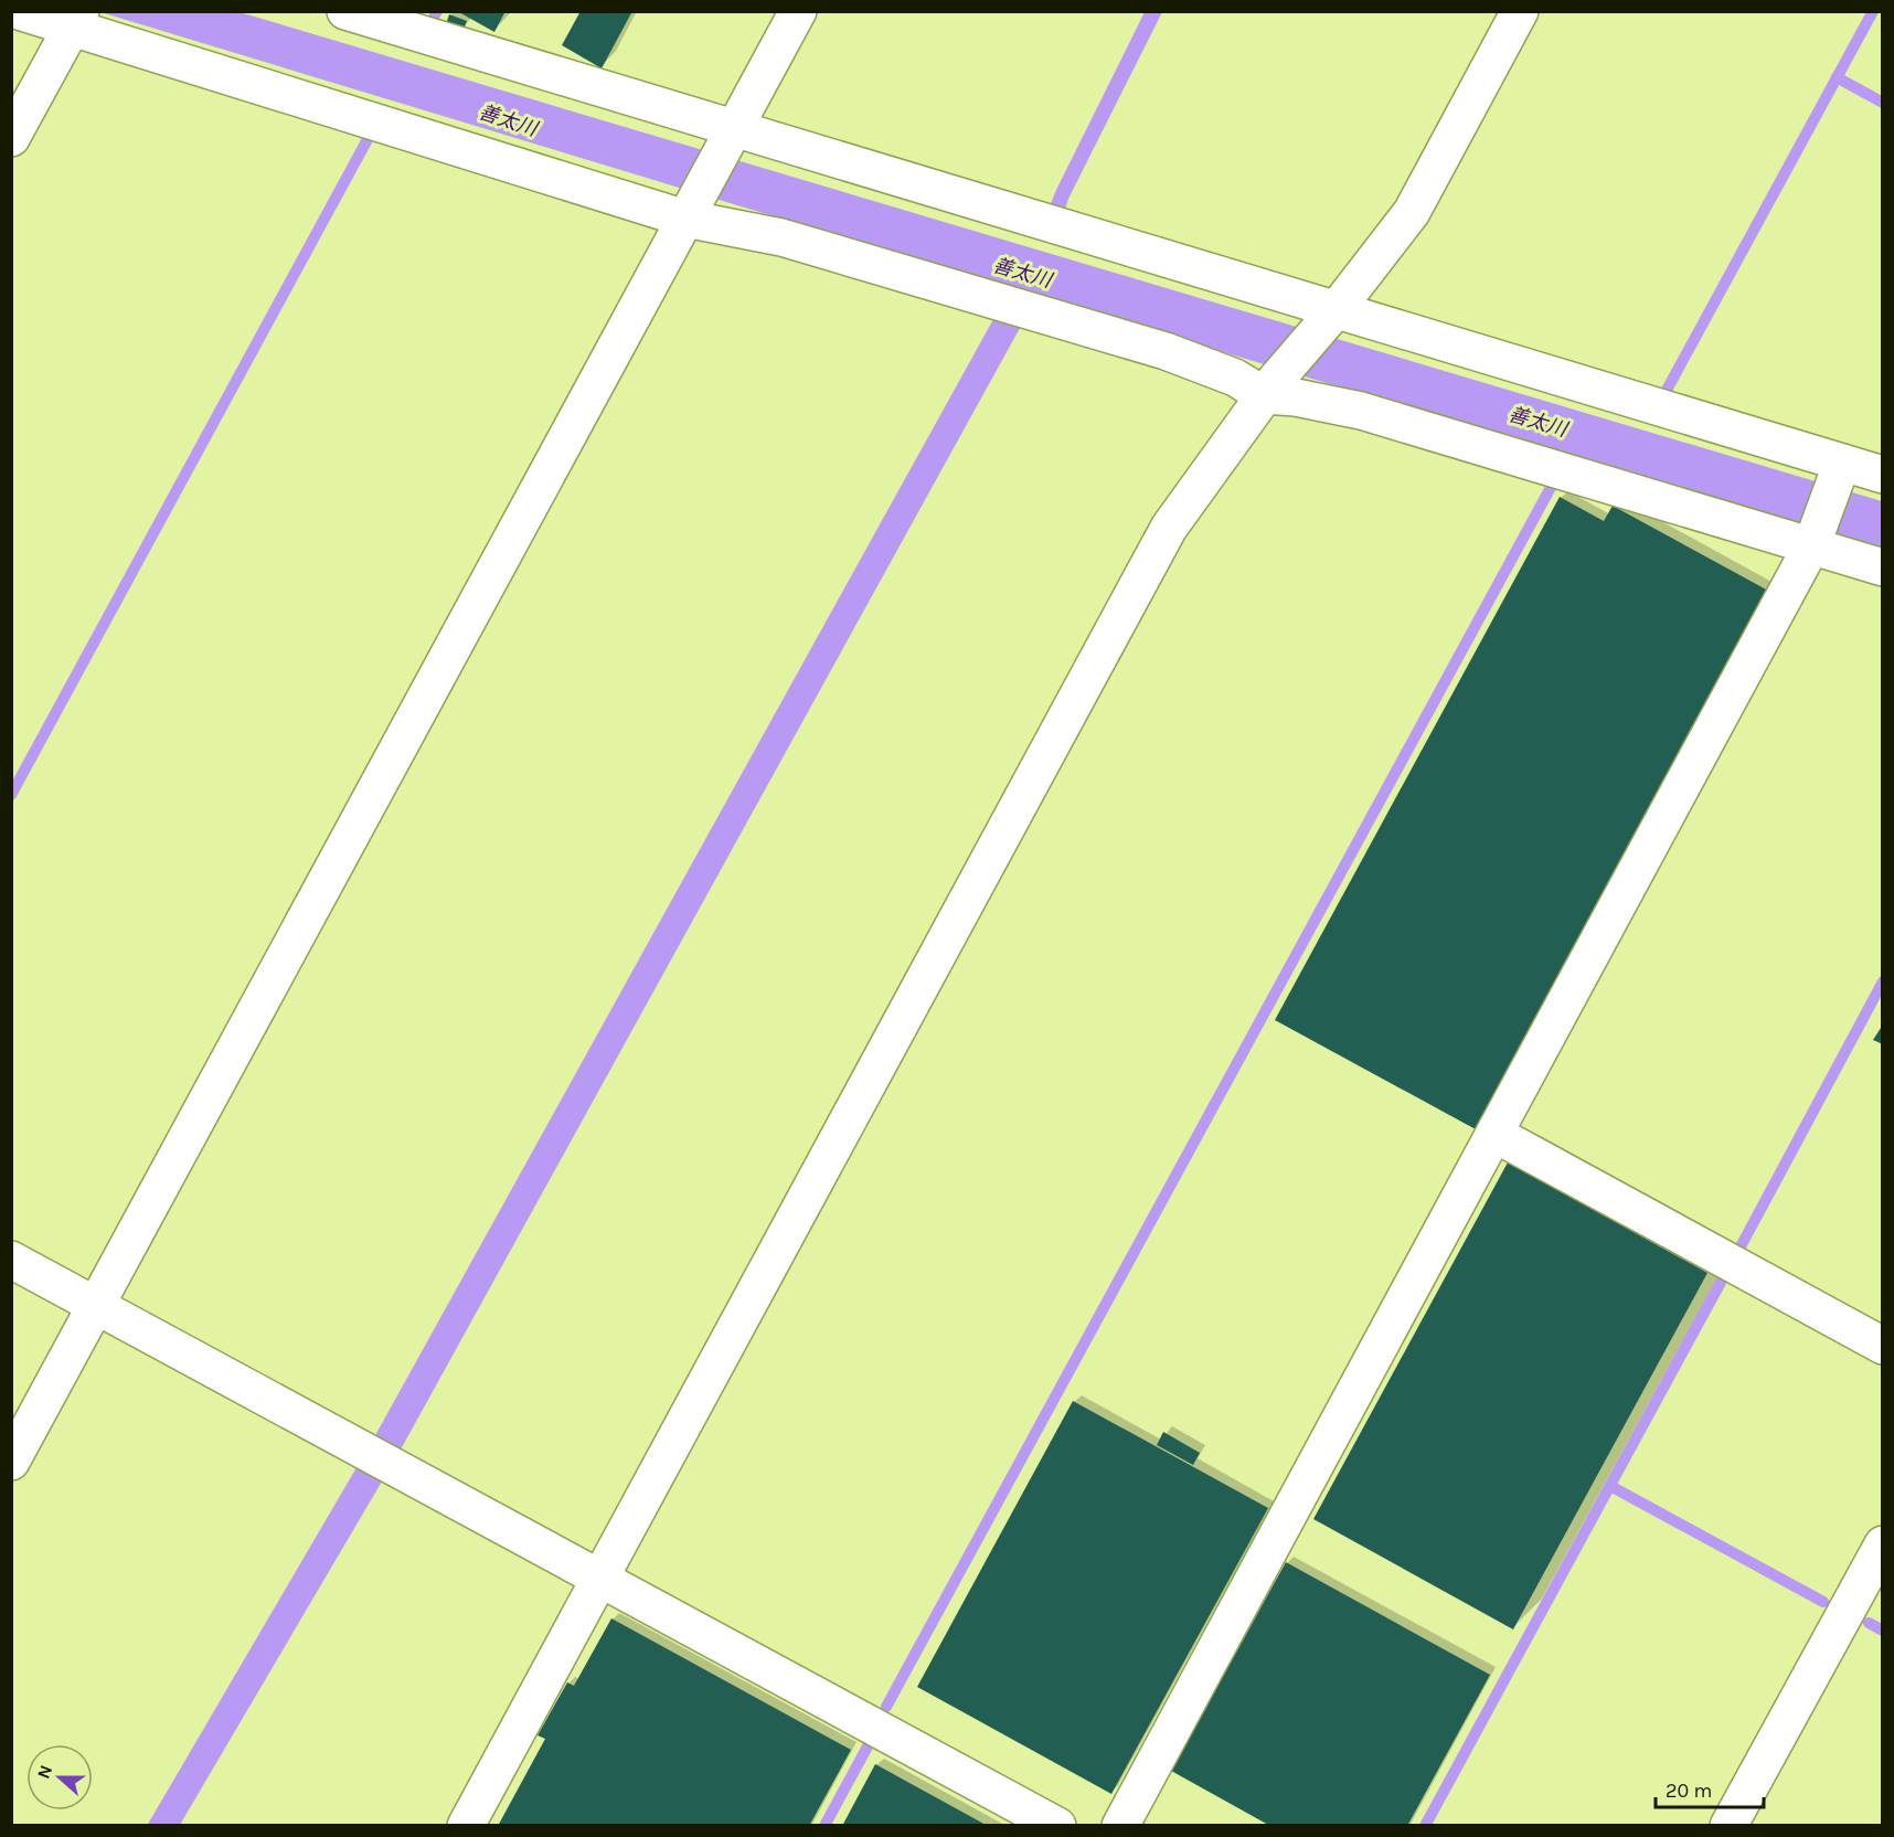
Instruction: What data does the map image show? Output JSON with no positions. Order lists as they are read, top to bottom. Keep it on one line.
{"water":["善太川"],"scale_bar":"20 m","north":"left"}
